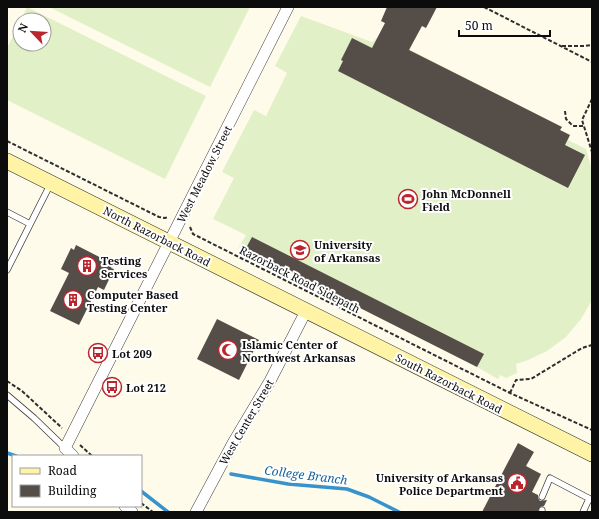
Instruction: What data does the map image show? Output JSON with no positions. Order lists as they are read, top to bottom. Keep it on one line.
{"streets":{"main road":["North Razorback Road","South Razorback Road"],"street":["West Meadow Street","West Center Street"],"path":["Razorback Road Sidepath"]},"crossings":[["West Meadow Street","North Razorback Road"],["West Meadow Street","Razorback Road Sidepath"],["North Razorback Road","South Razorback Road"],["North Razorback Road","West Center Street"],["South Razorback Road","West Center Street"]],"water":["College Branch"],"places":{"sports":["John McDonnell Field"],"school or university":["University of Arkansas"],"building":["Testing Services","Computer Based Testing Center"],"mosque":["Islamic Center of Northwest Arkansas"],"bus stop":["Lot 209","Lot 212"],"public building":["University of Arkansas Police Department"]},"legend":["Road","Building"],"scale_bar":"50 m","north":"top left"}
